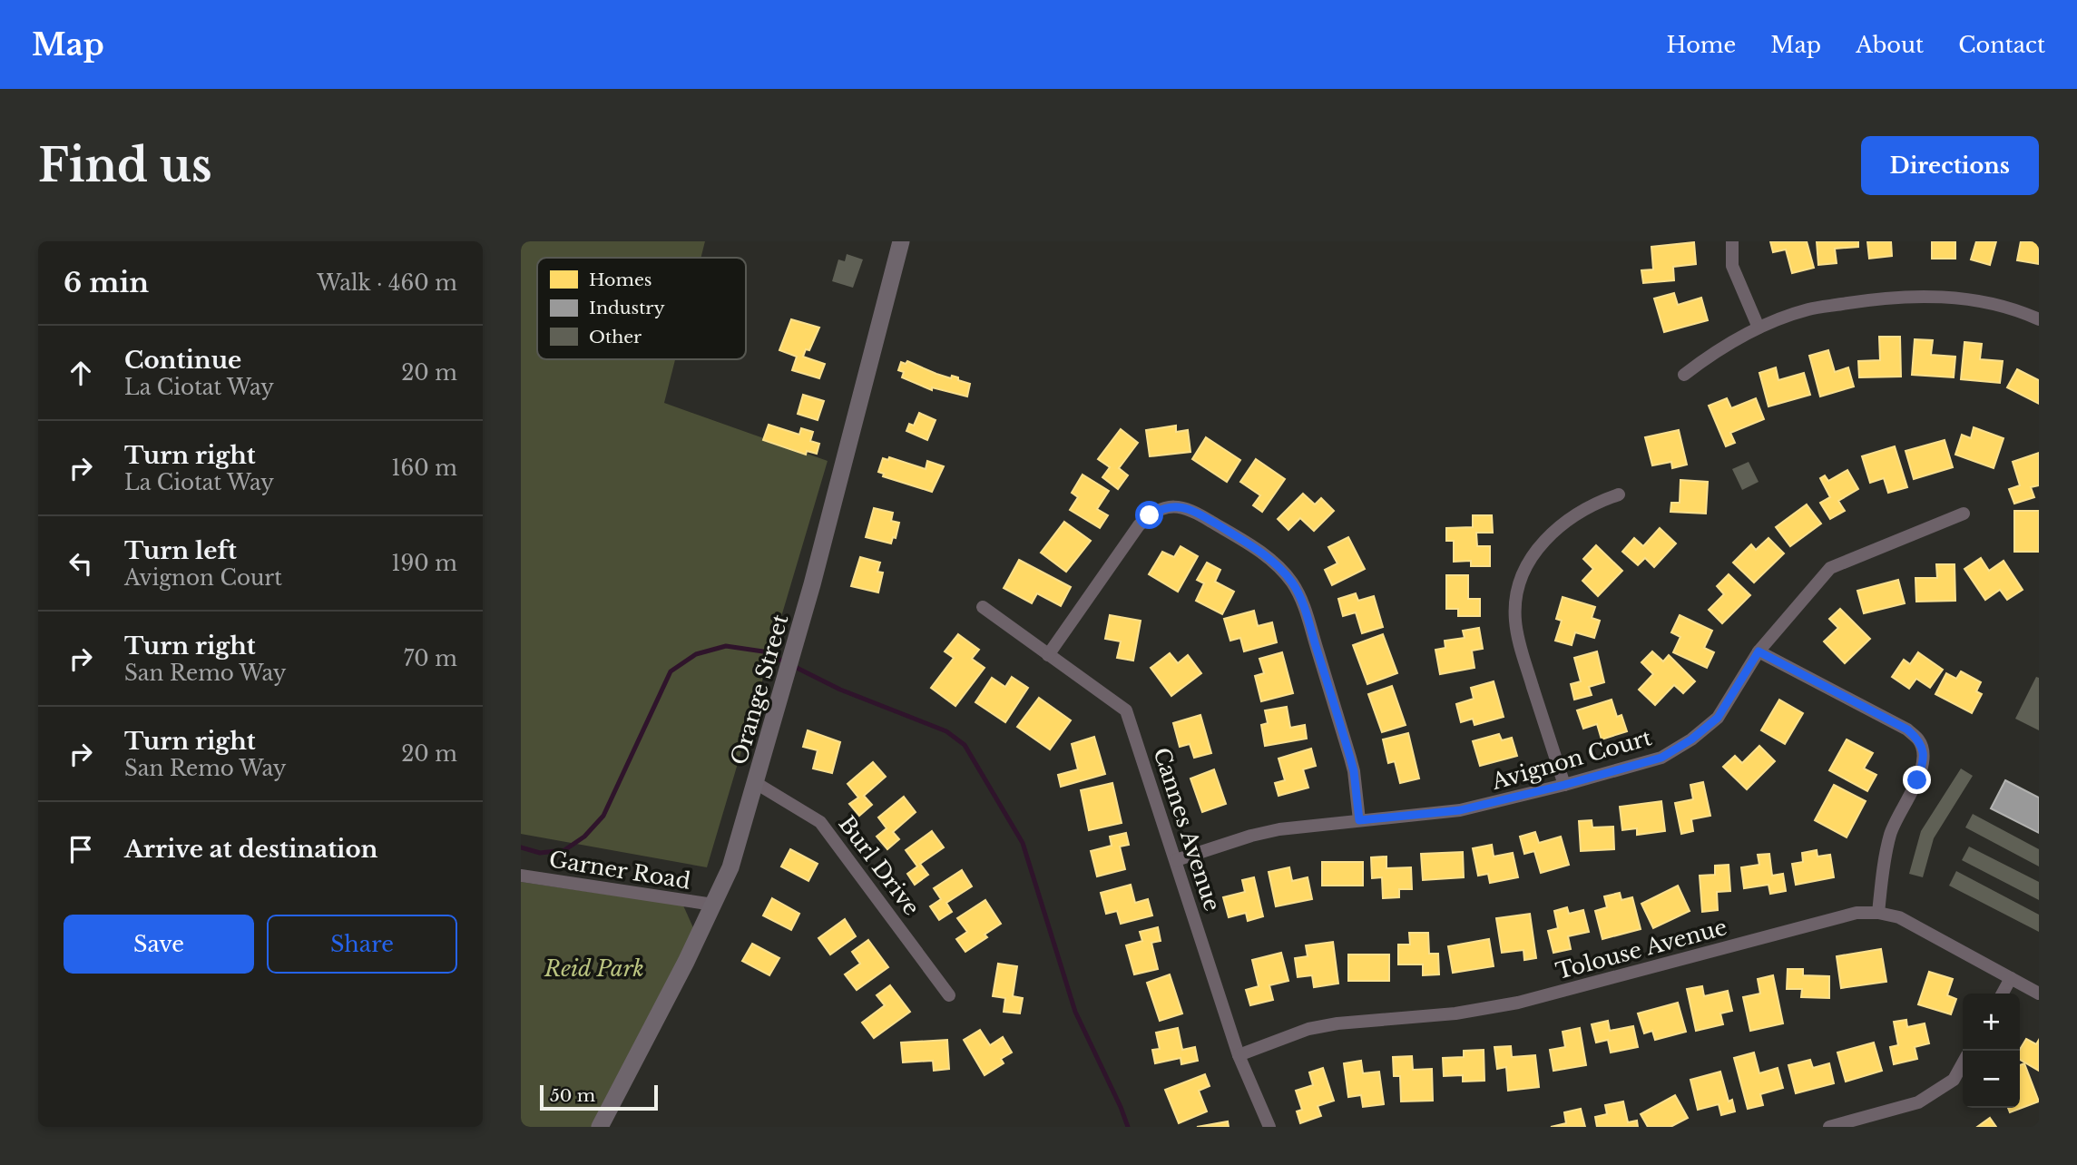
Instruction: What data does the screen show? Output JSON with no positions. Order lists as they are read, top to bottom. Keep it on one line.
{"streets":{"street":["Orange Street","Avignon Court","Cannes Avenue","Burl Drive","Garner Road","Tolouse Avenue"]},"crossings":[["Orange Street","Burl Drive"],["Orange Street","Garner Road"],["Avignon Court","Cannes Avenue"],["Cannes Avenue","Tolouse Avenue"]],"parks":["Reid Park"],"legend":["Homes","Industry","Other"],"scale_bar":"50 m","page":{"header":"Map","nav":["Home","Map","About","Contact"],"buttons":["Directions",["Save","Share"]],"title":"Find us","heading":["6 min","Walk · 460 m"],"list":[["Continue","La Ciotat Way","20 m"],["Turn right","La Ciotat Way","160 m"],["Turn left","Avignon Court","190 m"],["Turn right","San Remo Way","70 m"],["Turn right","San Remo Way","20 m"],"Arrive at destination"],"map_buttons":["+","−"],"scale":"50 m"}}
